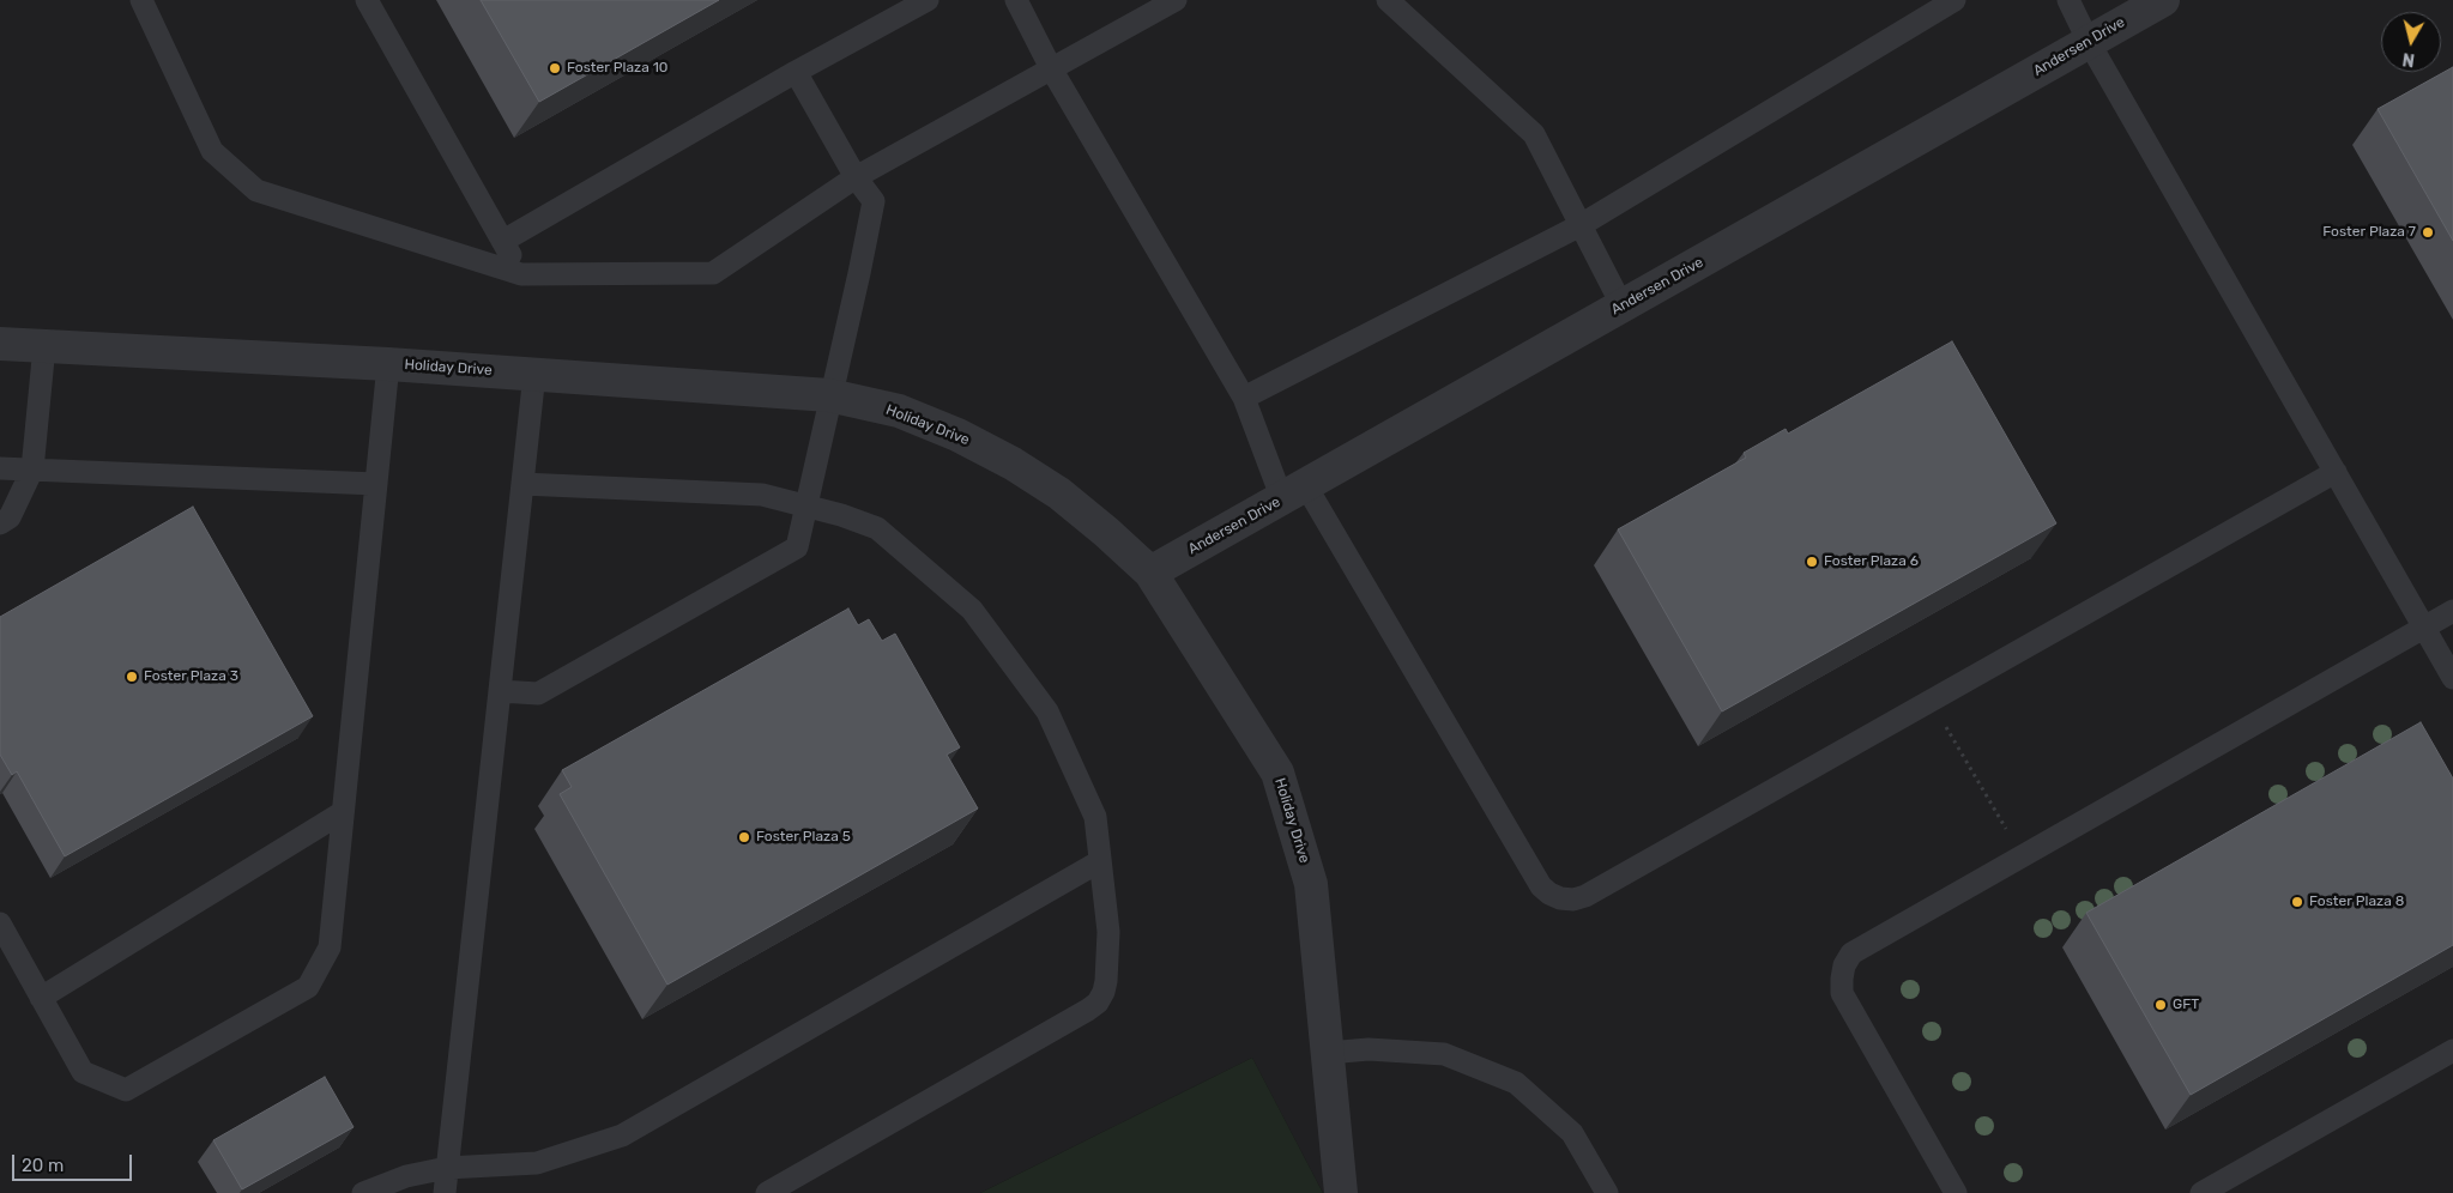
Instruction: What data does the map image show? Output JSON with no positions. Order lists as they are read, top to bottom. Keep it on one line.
{"streets":{"street":["Andersen Drive","Holiday Drive"]},"crossings":[["Andersen Drive","Holiday Drive"]],"places":["Foster Plaza 10","Foster Plaza 7","Foster Plaza 6","Foster Plaza 3","Foster Plaza 5","Foster Plaza 8","GFT"],"scale_bar":"20 m","north":"bottom"}
